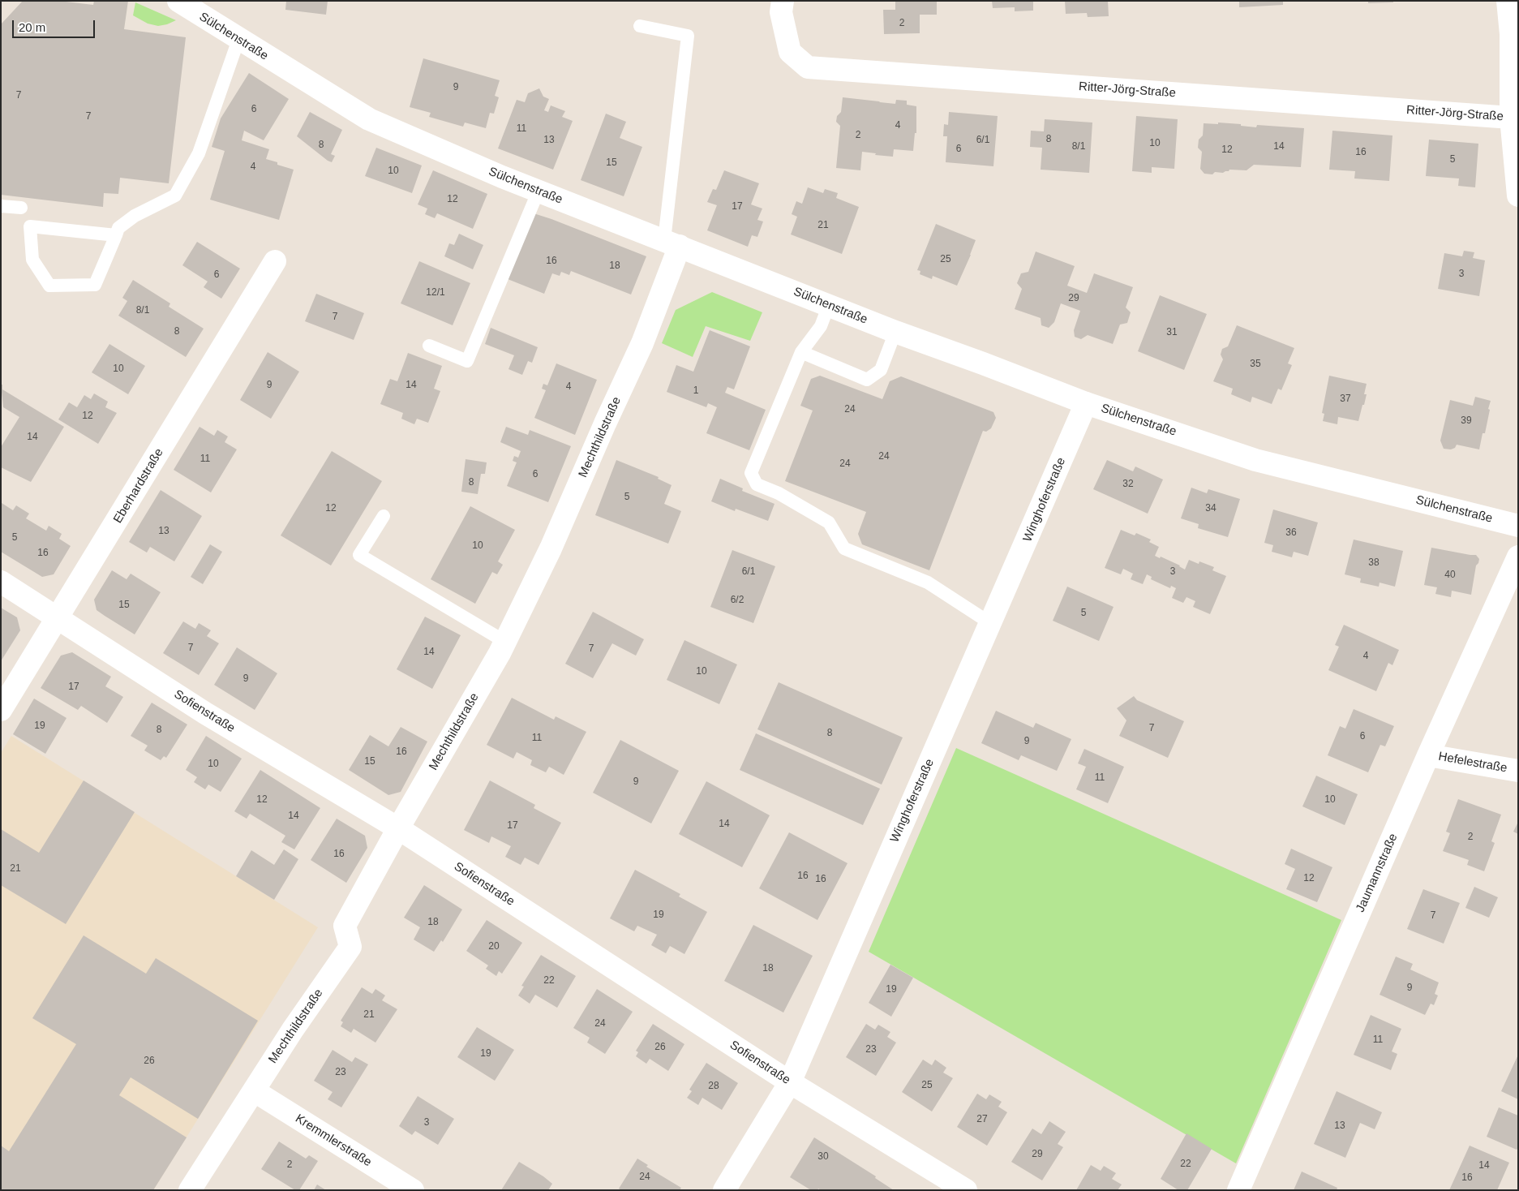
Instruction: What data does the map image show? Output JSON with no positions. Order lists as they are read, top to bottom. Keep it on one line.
{"streets":{"street":["Sülchenstraße","Ritter-Jörg-Straße","Mechthildstraße","Eberhardstraße","Winghoferstraße","Sofienstraße","Hefelestraße","Jaumannstraße","Kremmlerstraße"]},"crossings":[["Sülchenstraße","Mechthildstraße"],["Sülchenstraße","Winghoferstraße"],["Mechthildstraße","Sofienstraße"],["Mechthildstraße","Kremmlerstraße"],["Eberhardstraße","Sofienstraße"],["Winghoferstraße","Sofienstraße"],["Hefelestraße","Jaumannstraße"]],"house_numbers":["2","9","7","6","7","4","11","2","8","13","6/1","10","8","8/1","14","6","12","16","5","15","4","10","12","17","21","25","16","18","3","6","12/1","29","8/1","7","8","31","35","10","9","14","4","1","37","24","12","39","14","24","11","24","6","8","32","5","12","34","13","36","5","10","16","38","6/1","3","40","6/2","15","5","7","7","14","4","10","9","17","19","7","8","8","6","11","9","16","15","10","11","9","12","10","14","14","17","2","16","21","16","12","16","19","7","18","20","18","22","9","19","21","24","11","26","23","19","26","23","25","28","27","3","13","29","30","22","2","14","24","16"],"scale_bar":"20 m"}
